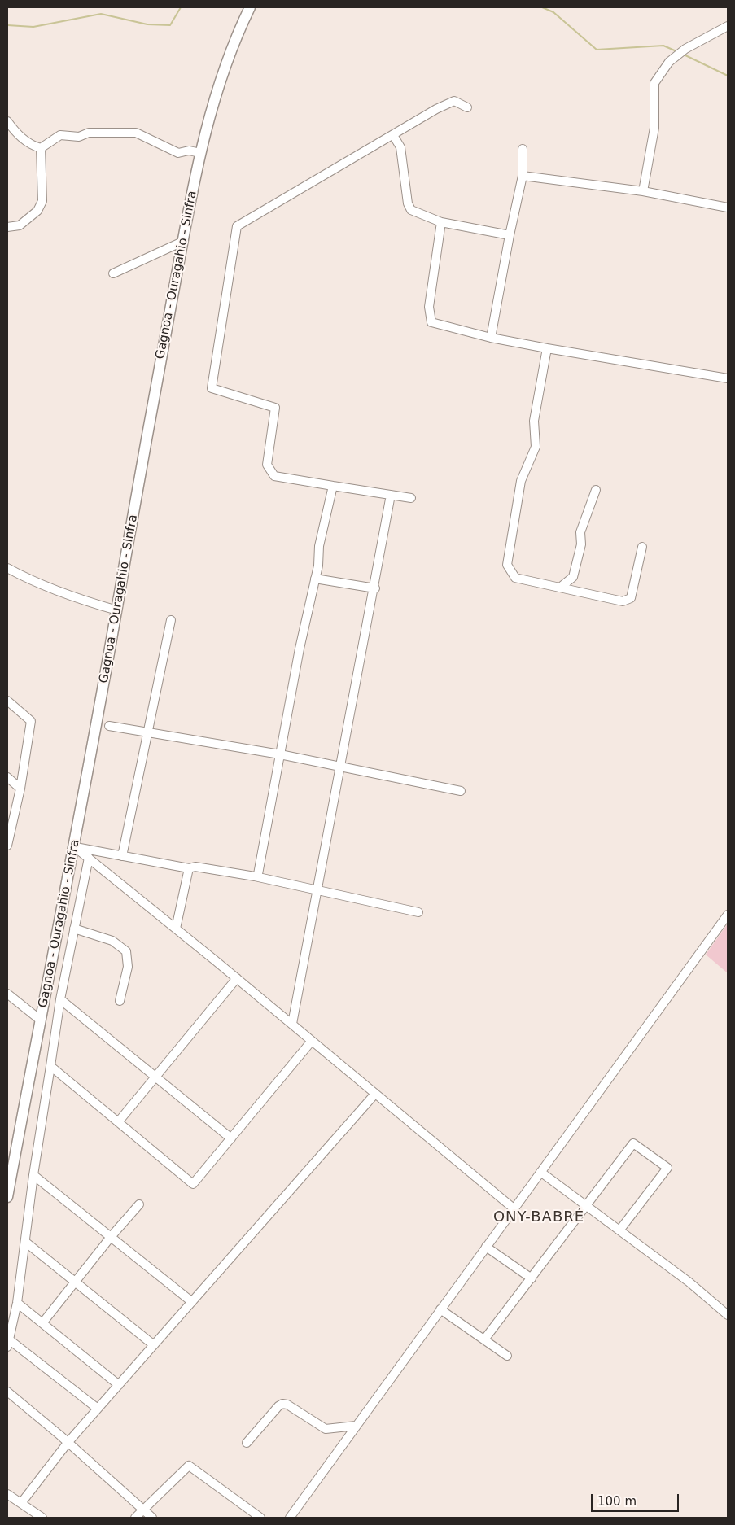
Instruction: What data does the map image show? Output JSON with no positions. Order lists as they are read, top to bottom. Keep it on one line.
{"streets":{"main road":["Gagnoa - Ouragahio - Sinfra"]},"districts":["ONY-BABRÉ"],"scale_bar":"100 m"}
